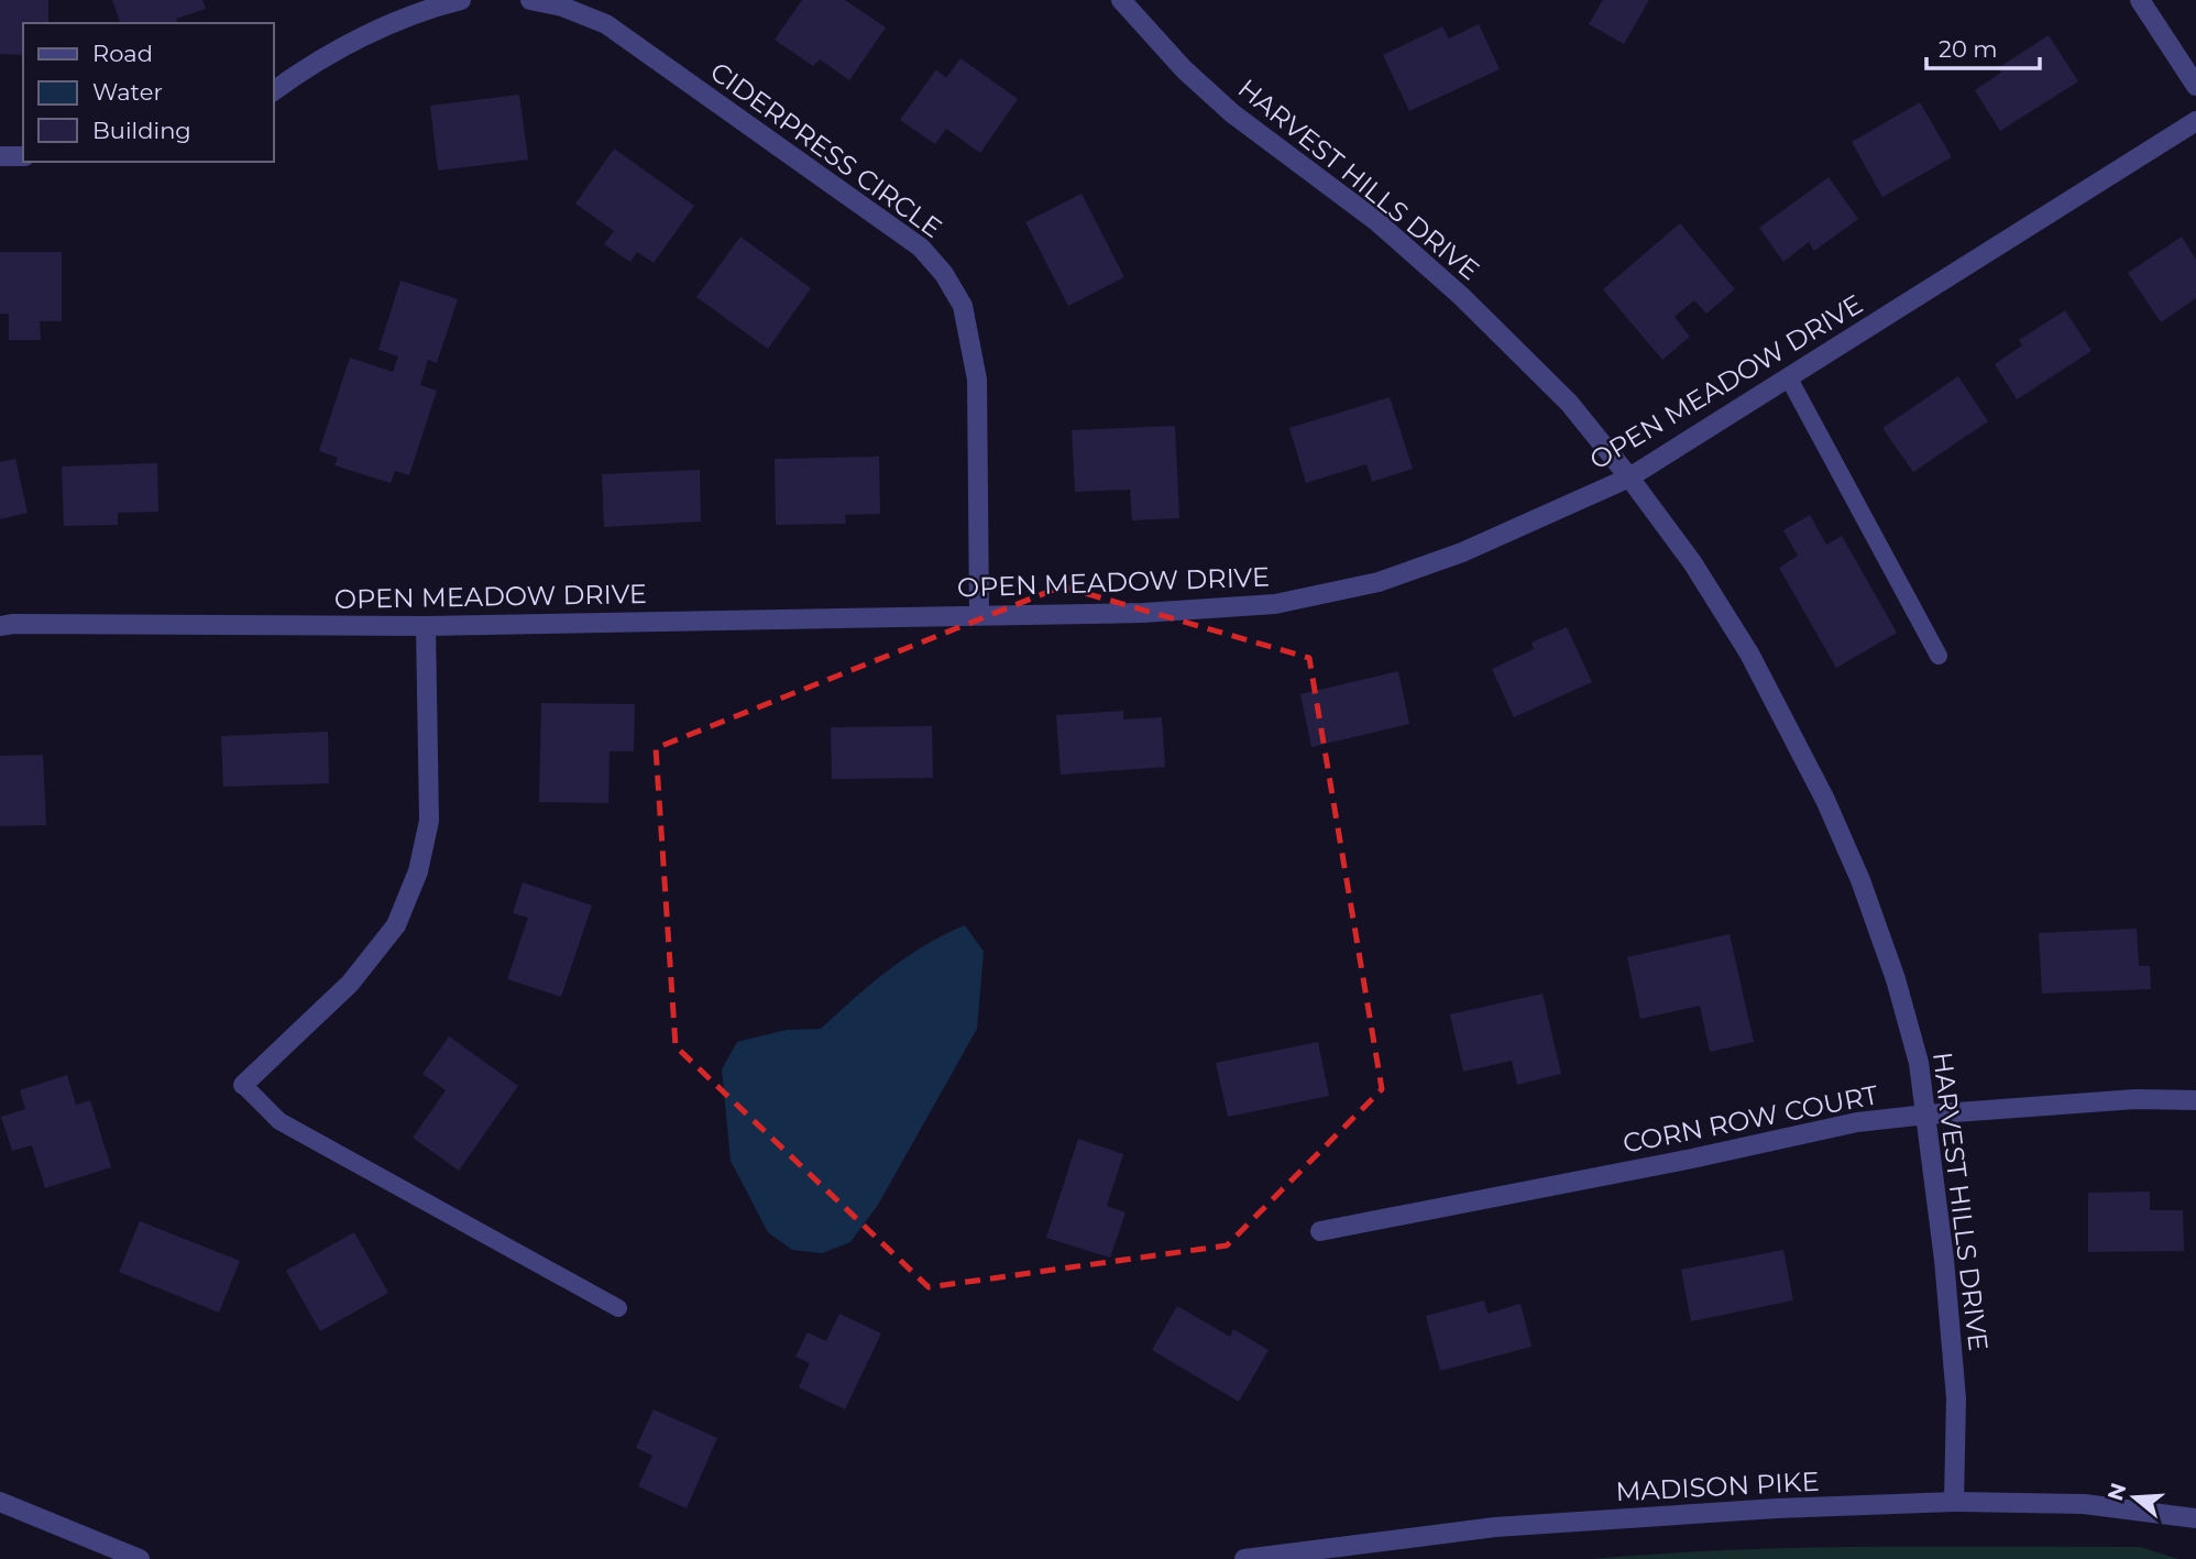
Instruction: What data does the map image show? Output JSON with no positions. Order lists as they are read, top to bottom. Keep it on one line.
{"streets":{"street":["CIDERPRESS CIRCLE","HARVEST HILLS DRIVE","OPEN MEADOW DRIVE","CORN ROW COURT","MADISON PIKE"]},"crossings":[["CIDERPRESS CIRCLE","OPEN MEADOW DRIVE"],["HARVEST HILLS DRIVE","OPEN MEADOW DRIVE"],["HARVEST HILLS DRIVE","CORN ROW COURT"],["HARVEST HILLS DRIVE","MADISON PIKE"]],"legend":["Road","Water","Building"],"scale_bar":"20 m","north":"left"}
